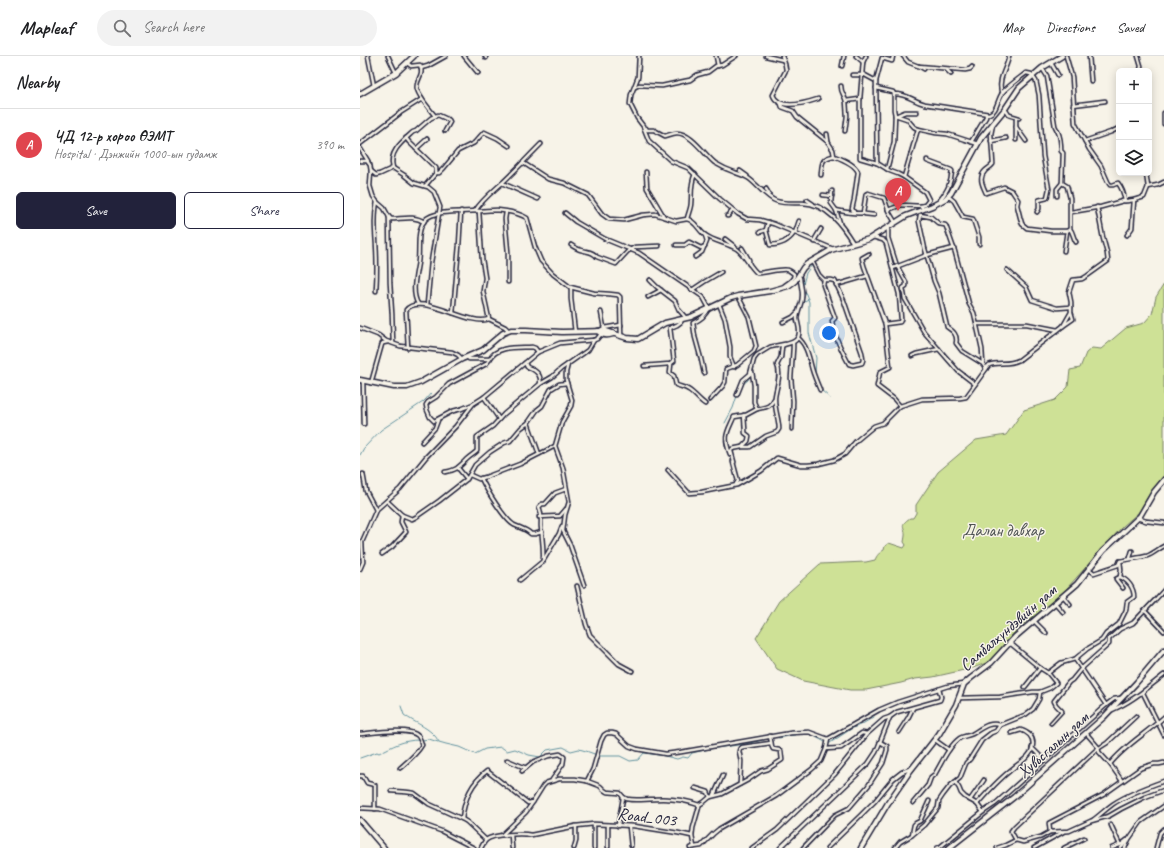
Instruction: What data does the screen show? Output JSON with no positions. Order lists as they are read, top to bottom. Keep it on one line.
{"streets":{"main road":["Самбалхүндэвийн зам","Хувьсгалын зам"],"street":["Road_003"]},"parks":["Далан давхар"],"page":{"header":"Mapleaf","search":"Search here","nav":["Map","Directions","Saved"],"heading":"Nearby","map_buttons":["+","−"],"list":[{"mark":"A","name":"ЧД 12-р хороо ӨЭМТ","note":"Hospital · Дэнжийн 1000-ын гудамж","value":"390 m"}],"pins":"A","buttons":["Save","Share"]}}
